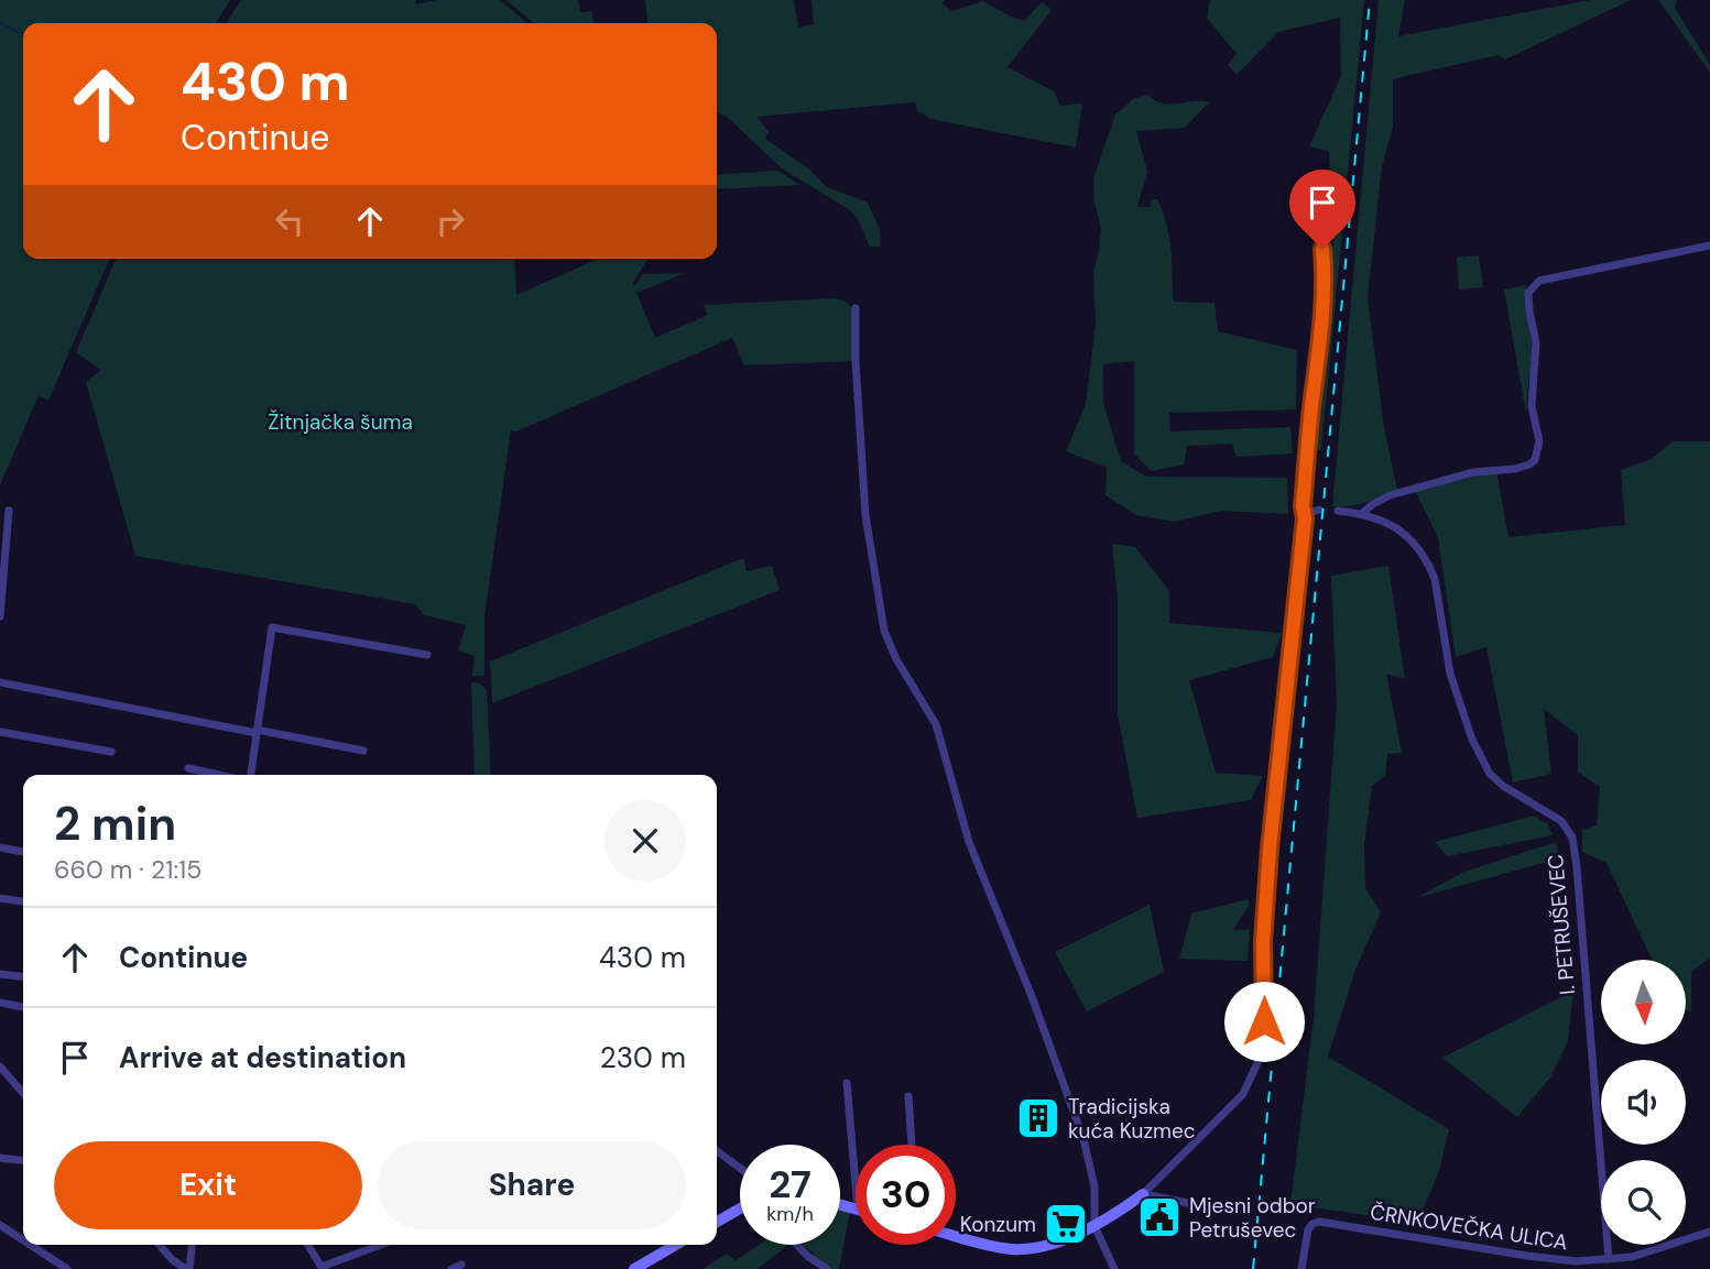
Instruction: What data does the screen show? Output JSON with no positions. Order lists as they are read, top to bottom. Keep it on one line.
{"streets":{"street":["I. PETRUŠEVEC","ČRNKOVEČKA ULICA"]},"crossings":[["I. PETRUŠEVEC","ČRNKOVEČKA ULICA"]],"parks":["Žitnjačka šuma"],"places":{"building":["Tradicijska kuća Kuzmec"],"public building":["Mjesni odbor Petruševec"],"supermarket":["Konzum"]},"north":"bottom","page":{"turn":["430 m","Continue"],"heading":["2 min","660 m · 21:15"],"list":[{"name":"Continue","value":"430 m"},{"name":"Arrive at destination","value":"230 m"}],"buttons":["Exit","Share"],"speed":"27 km/h","limit":"30"}}
